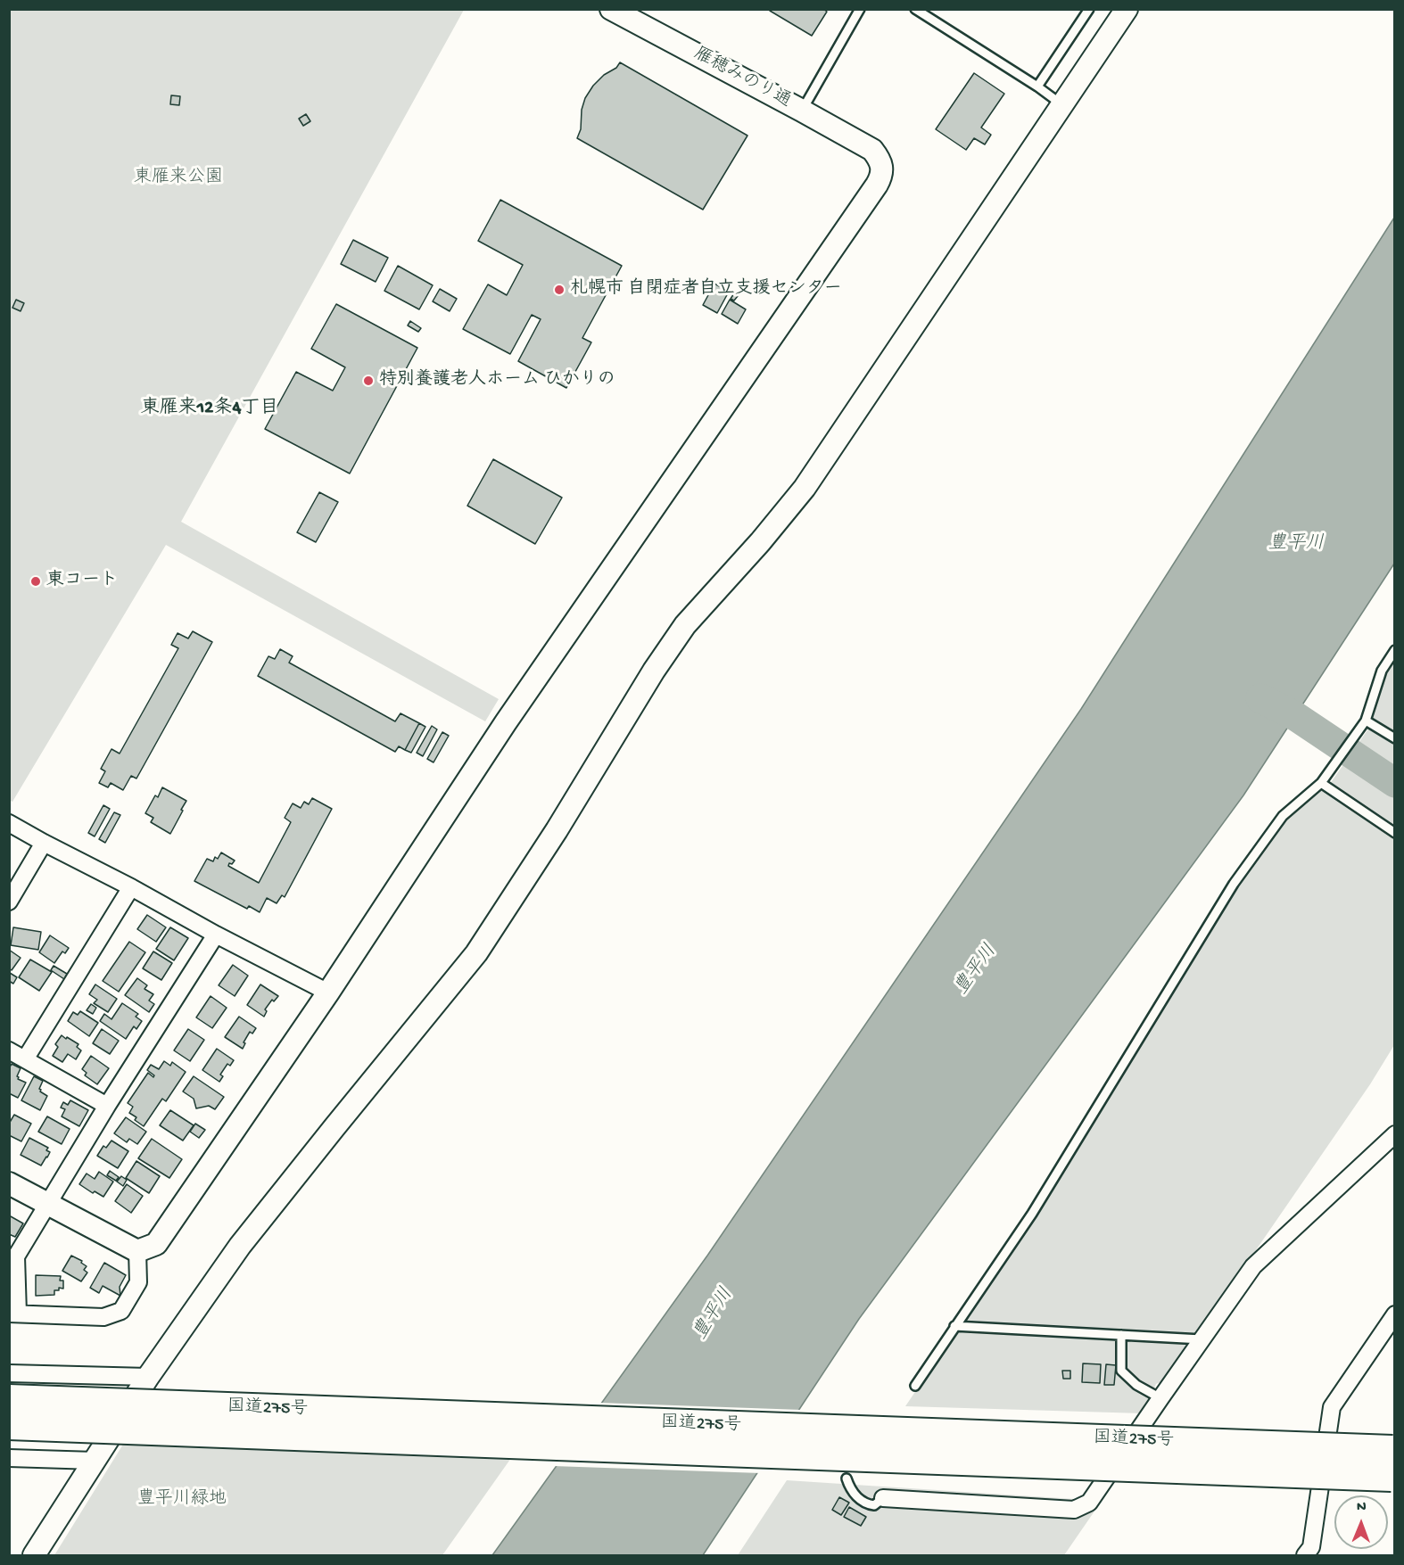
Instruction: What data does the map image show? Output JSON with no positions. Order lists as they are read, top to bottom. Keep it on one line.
{"streets":{"highway":["国道275号"],"street":["雁穂みのり通"]},"districts":["東雁来12条4丁目"],"water":["豊平川"],"parks":["東雁来公園","豊平川緑地"],"places":["札幌市 自閉症者自立支援センター","特別養護老人ホーム ひかりの","東コート"],"north":"top"}
